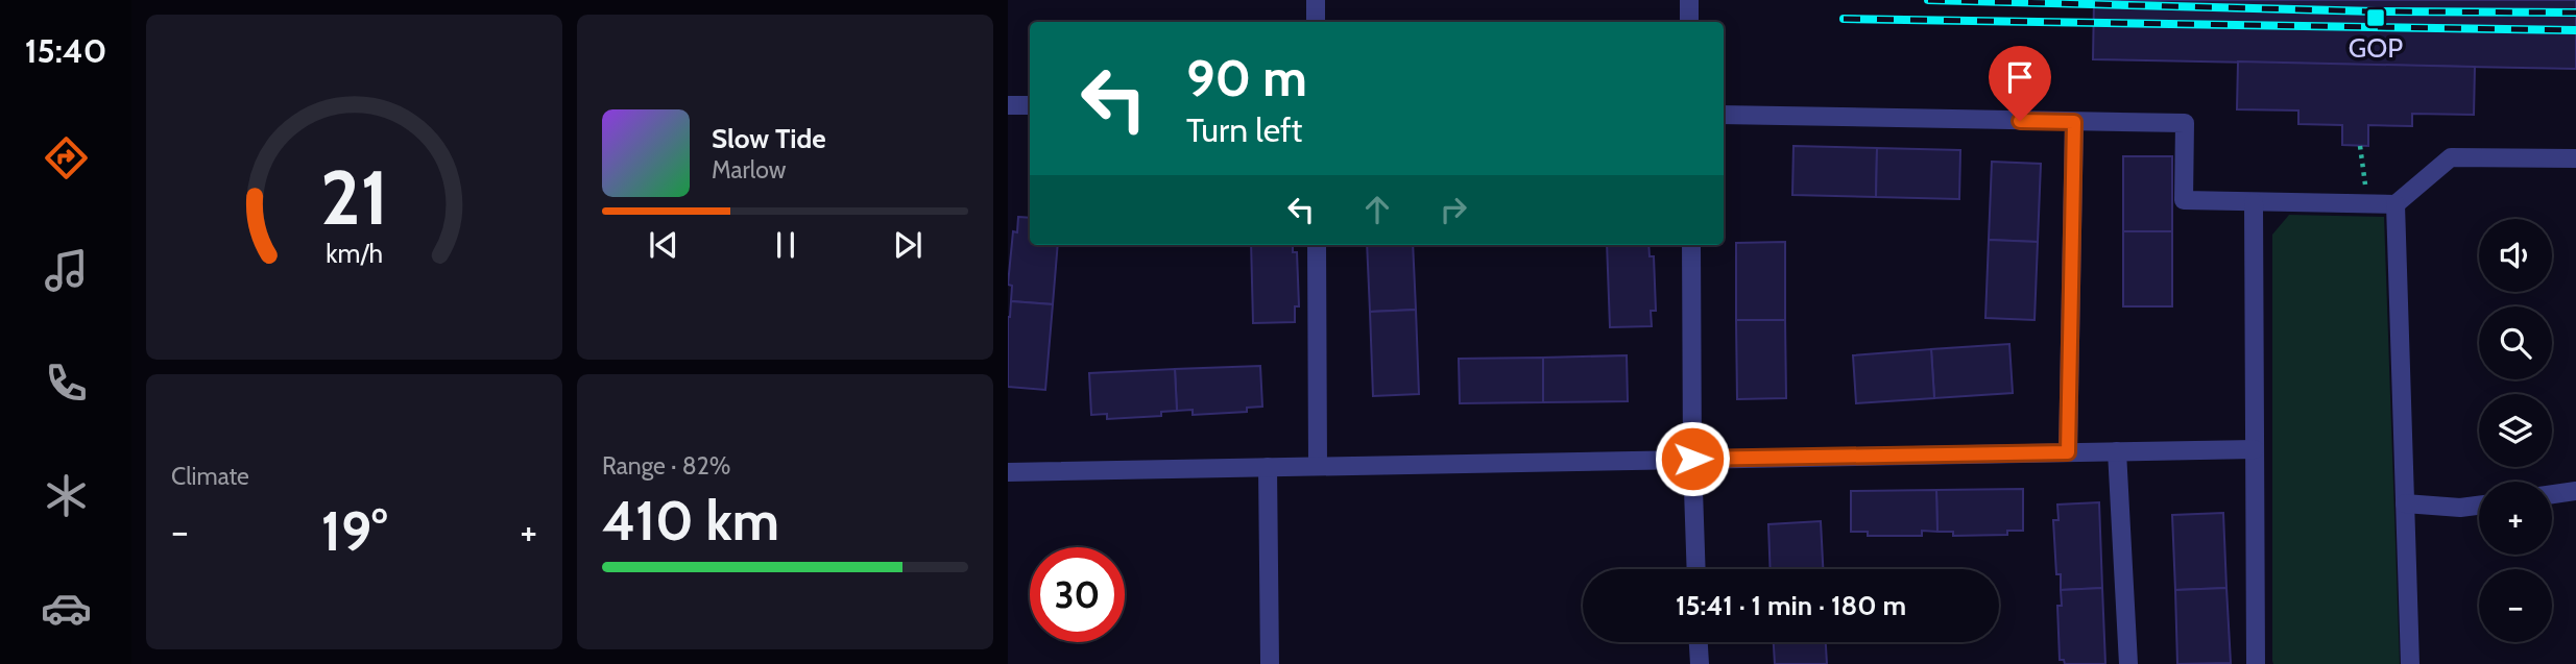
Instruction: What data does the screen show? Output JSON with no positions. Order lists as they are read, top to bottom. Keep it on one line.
{"places":{"transit":["GOP"]},"page":{"tabs":"15:40","turn":["90 m","Turn left"],"song":["Slow Tide","Marlow"],"map_buttons":["+","−"],"tile":["Climate",["Range · 82%","410 km"]],"heat":["−","19°","+"],"limit":"30","trip":"15:41 · 1 min · 180 m","gauge":["21","km/h"]}}
